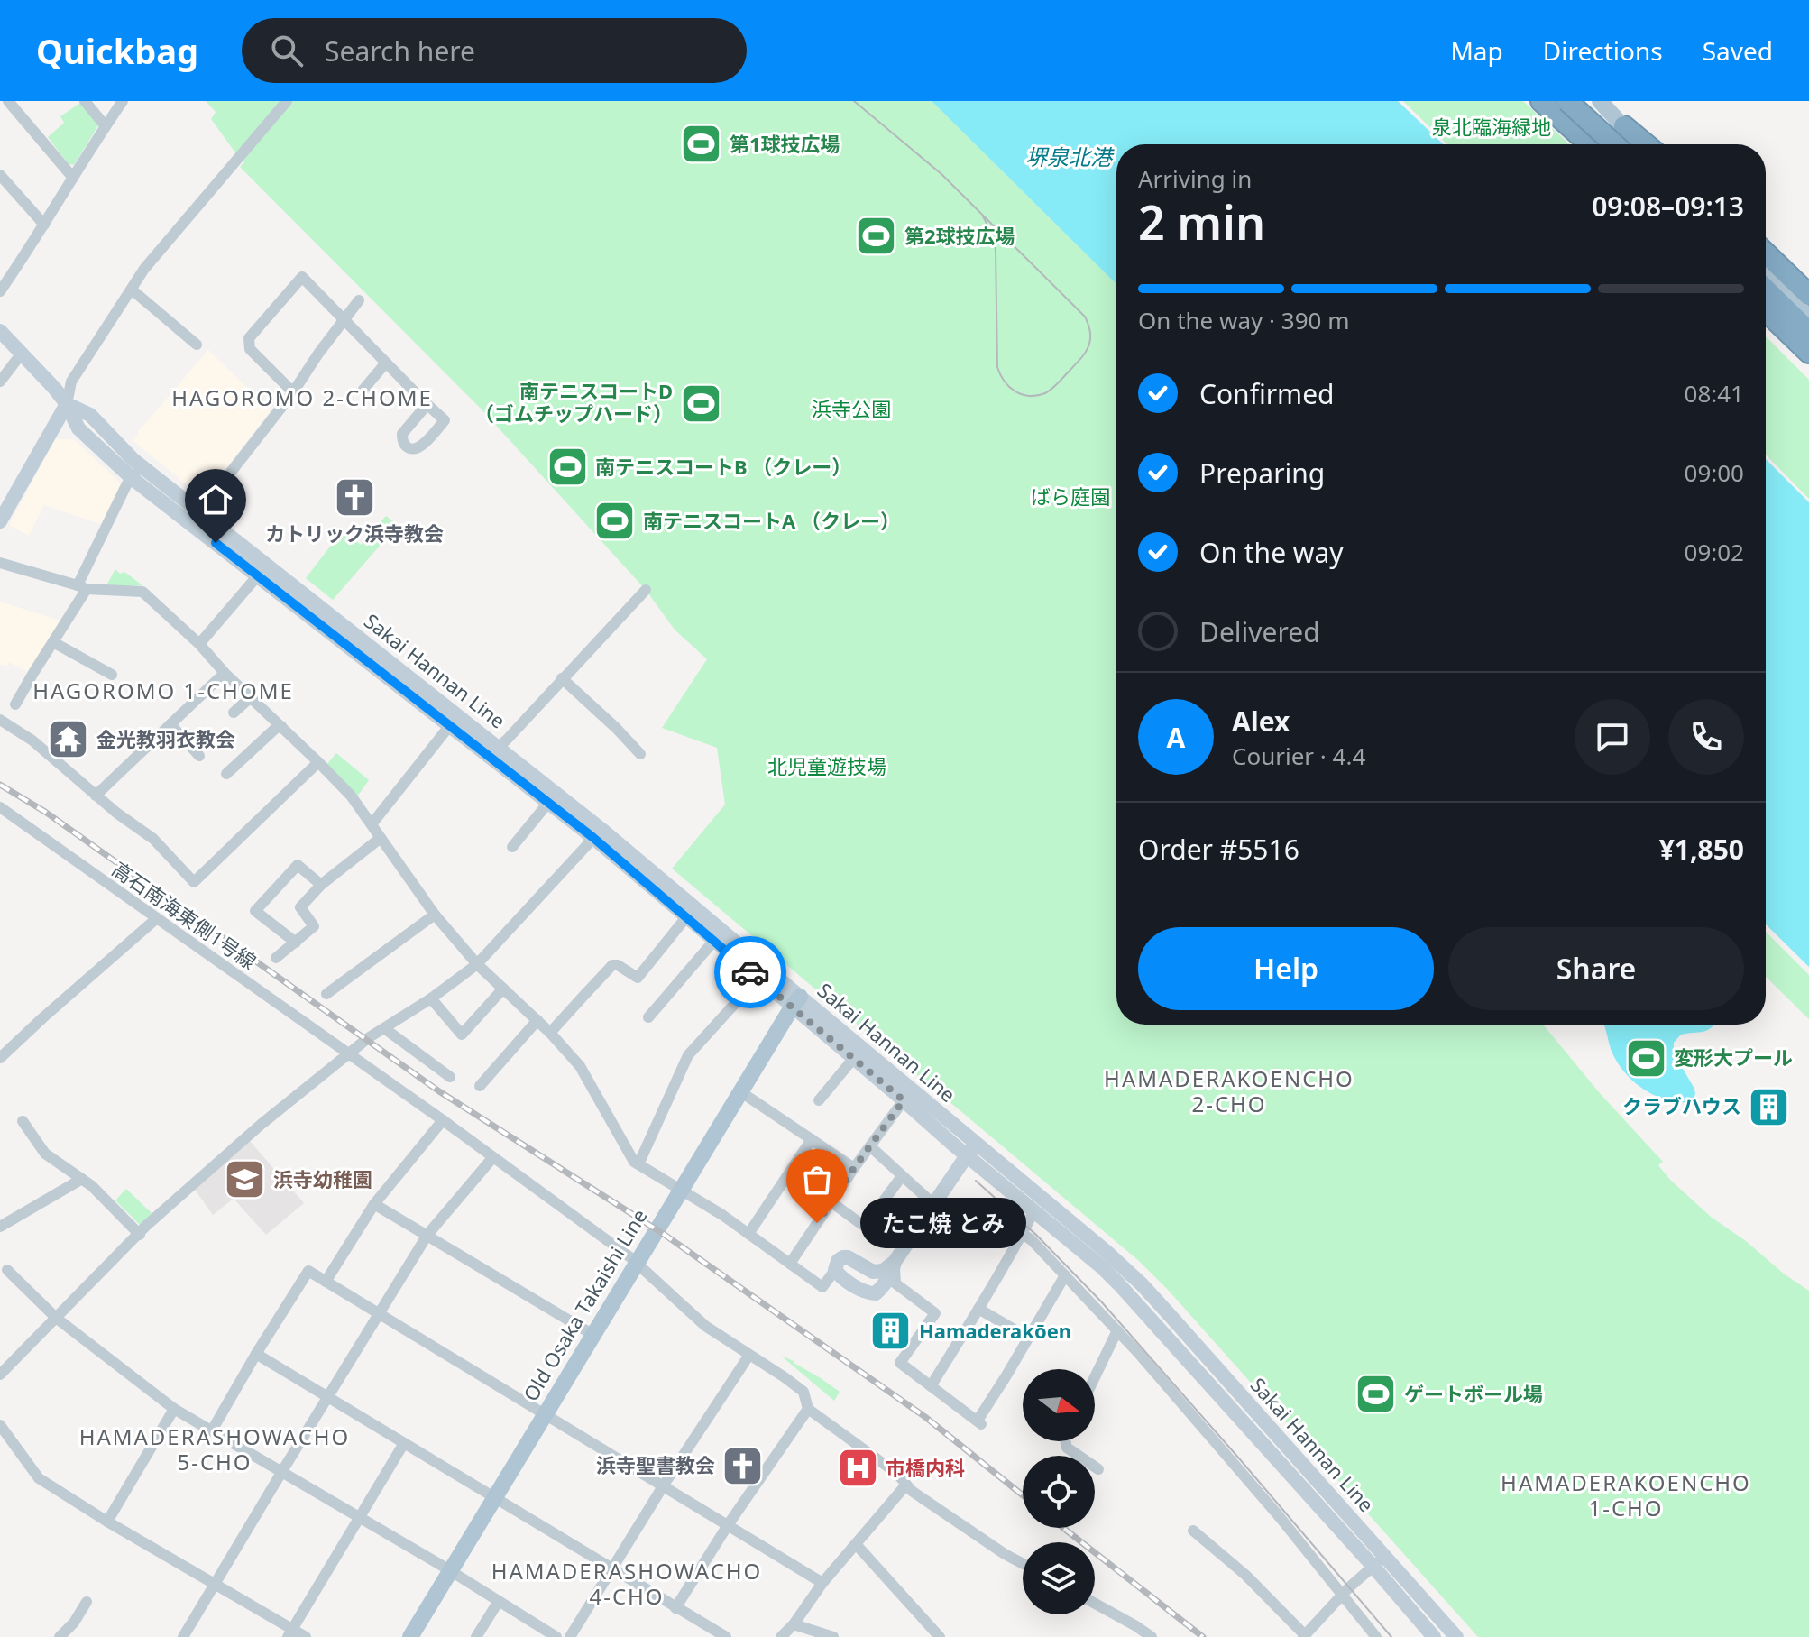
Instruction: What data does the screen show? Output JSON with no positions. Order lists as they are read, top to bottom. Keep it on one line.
{"streets":{"main road":["Sakai Hannan Line","Old Osaka Takaishi Line"],"street":["高石南海東側1号線"]},"crossings":[["Sakai Hannan Line","Old Osaka Takaishi Line"],["高石南海東側1号線","Old Osaka Takaishi Line"]],"districts":["HAGOROMO 2-CHOME","HAGOROMO 1-CHOME","HAMADERAKOENCHO 2-CHO","HAMADERASHOWACHO 5-CHO","HAMADERAKOENCHO 1-CHO","HAMADERASHOWACHO 4-CHO"],"water":["堺泉北港"],"parks":["泉北臨海緑地","浜寺公園","ばら庭園","北児童遊技場"],"places":{"sports":["第1球技広場","第2球技広場","南テニスコートD （ゴムチップハード）","南テニスコートB （クレー）","南テニスコートA （クレー）","変形大プール","ゲートボール場"],"church":["カトリック浜寺教会","浜寺聖書教会"],"temple":["金光教羽衣教会"],"building":["クラブハウス","Hamaderakōen"],"school or university":["浜寺幼稚園"],"other":["たこ焼 とみ"],"hospital":["市橋内科"]},"north":"right","page":{"header":"Quickbag","search":"Search here","nav":["Map","Directions","Saved"],"heading":["2 min","Arriving in","09:08–09:13"],"panel":["Alex","Courier · 4.4","Order #5516","¥1,850"],"bar":"On the way · 390 m","list":[["Confirmed","08:41"],["Preparing","09:00"],["On the way","09:02"],"Delivered"],"round":"A","buttons":["Help","Share"],"bubble":"たこ焼 とみ"}}
